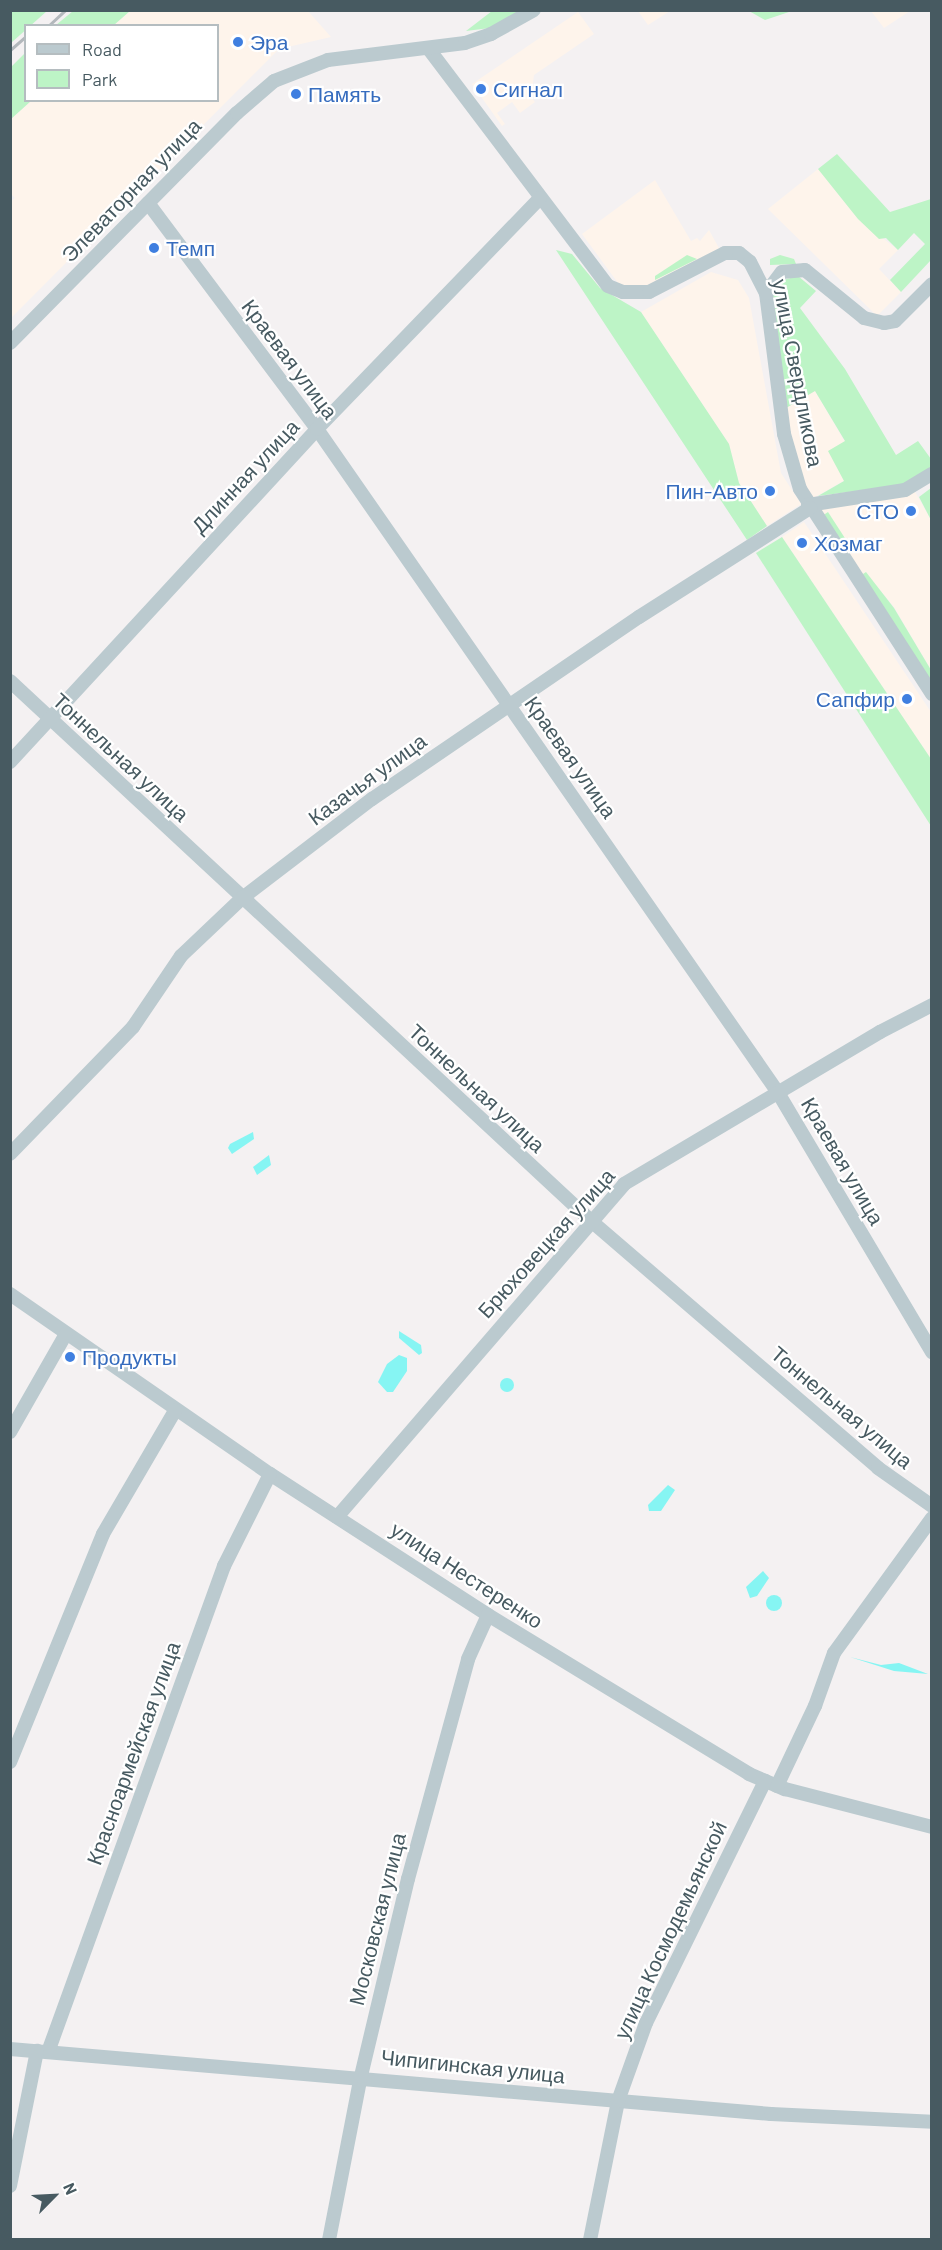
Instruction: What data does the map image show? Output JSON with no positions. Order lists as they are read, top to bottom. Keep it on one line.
{"streets":{"street":["Элеваторная улица","Краевая улица","улица Свердликова","Длинная улица","Тоннельная улица","Казачья улица","Брюховецкая улица","улица Нестеренко","Красноармейская улица","Московская улица","улица Космодемьянской","Чипигинская улица"]},"crossings":[["Элеваторная улица","Краевая улица"],["Элеваторная улица","улица Свердликова"],["Краевая улица","Длинная улица"],["Краевая улица","Казачья улица"],["Краевая улица","Брюховецкая улица"],["улица Свердликова","Длинная улица"],["улица Свердликова","Казачья улица"],["Длинная улица","Тоннельная улица"],["Тоннельная улица","Казачья улица"],["Тоннельная улица","Брюховецкая улица"],["Брюховецкая улица","улица Нестеренко"],["улица Нестеренко","Красноармейская улица"],["улица Нестеренко","Московская улица"],["улица Нестеренко","улица Космодемьянской"],["Красноармейская улица","Чипигинская улица"],["Московская улица","Чипигинская улица"],["улица Космодемьянской","Чипигинская улица"]],"places":["Эра","Сигнал","Память","Темп","Пин-Авто","СТО","Хозмаг","Сапфир","Продукты"],"legend":["Road","Park"],"north":"top right"}
